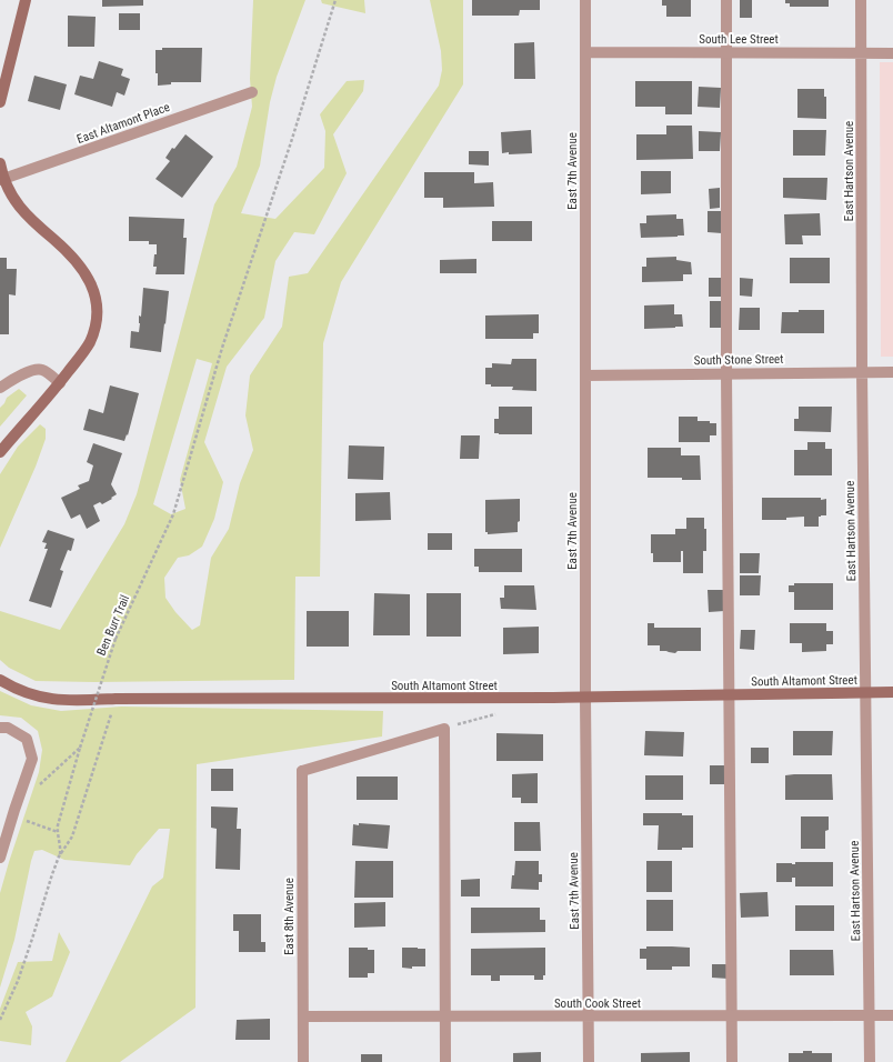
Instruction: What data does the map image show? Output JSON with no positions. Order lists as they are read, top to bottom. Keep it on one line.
{"streets":{"street":["South Lee Street","East Altamont Place","East 7th Avenue","East Hartson Avenue","South Stone Street","South Altamont Street","East 8th Avenue","South Cook Street"],"path":["Ben Burr Trail"]},"crossings":[["South Lee Street","East 7th Avenue"],["South Lee Street","East Hartson Avenue"],["East 7th Avenue","South Stone Street"],["East 7th Avenue","South Altamont Street"],["East 7th Avenue","South Cook Street"],["East Hartson Avenue","South Stone Street"],["East Hartson Avenue","South Altamont Street"],["East Hartson Avenue","South Cook Street"],["East 8th Avenue","South Cook Street"]]}
